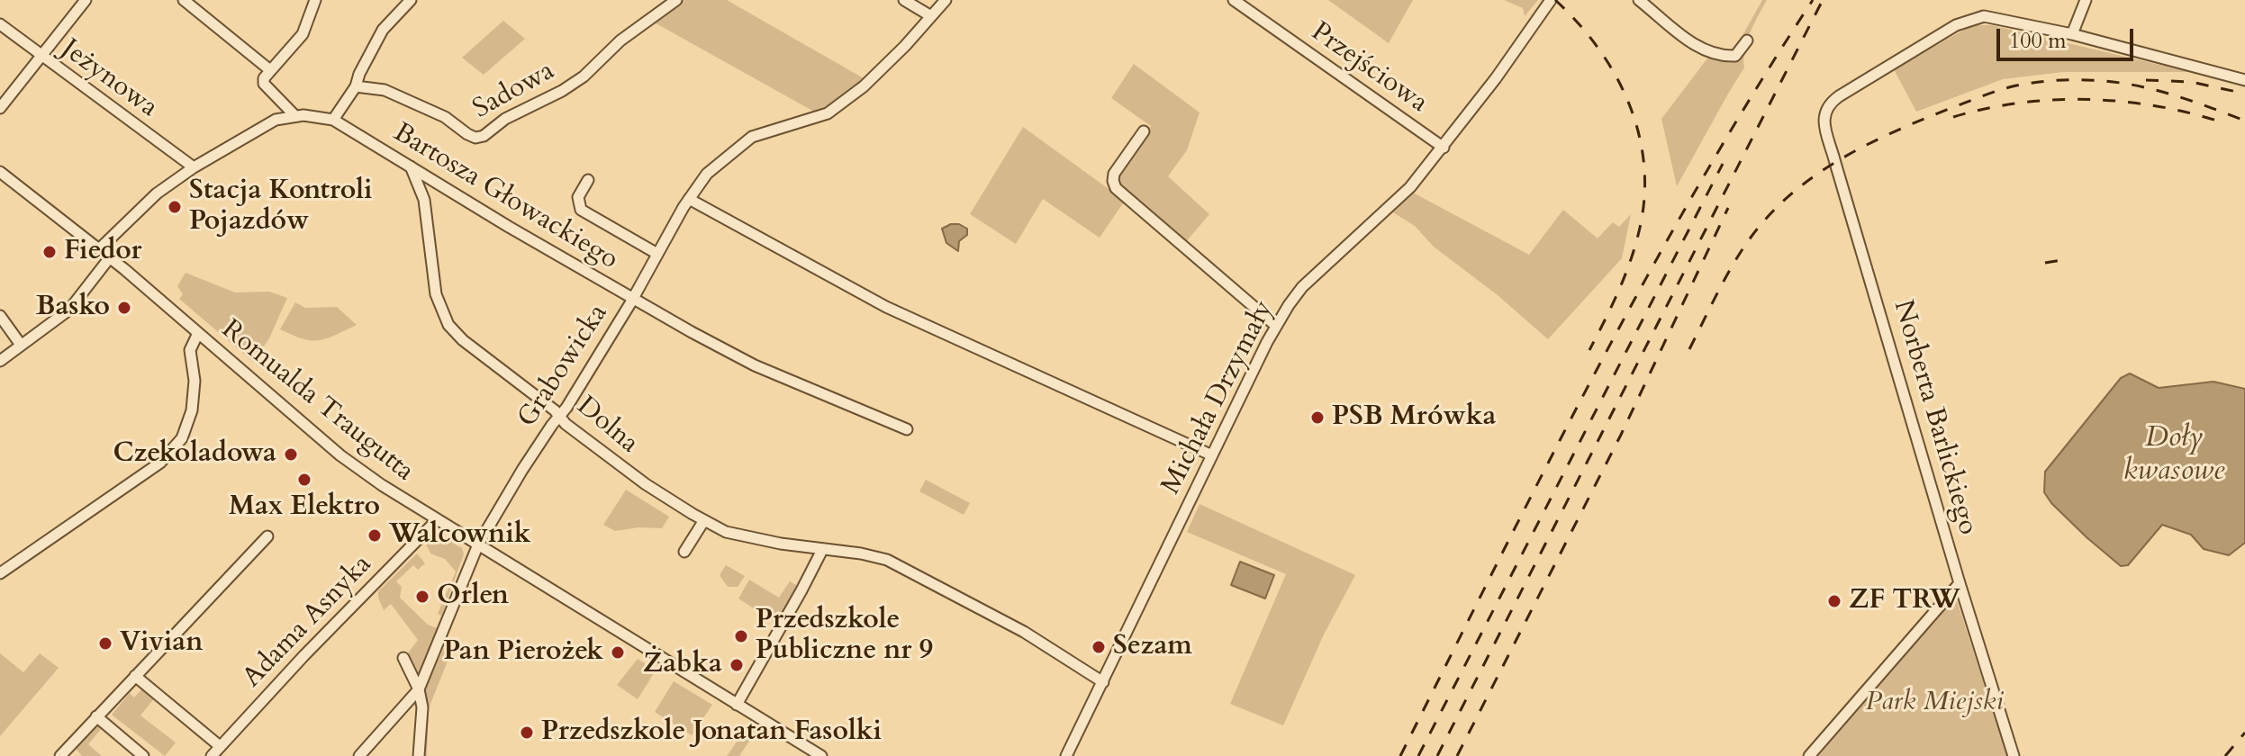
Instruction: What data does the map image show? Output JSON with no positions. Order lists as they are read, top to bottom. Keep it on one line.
{"streets":{"street":["Przejściowa","Jeżynowa","Sadowa","Bartosza Głowackiego","Grabowicka","Michała Drzymały","Romualda Traugutta","Norberta Barlickiego","Dolna","Adama Asnyka"]},"crossings":[["Przejściowa","Michała Drzymały"],["Jeżynowa","Bartosza Głowackiego"],["Bartosza Głowackiego","Grabowicka"],["Bartosza Głowackiego","Romualda Traugutta"],["Bartosza Głowackiego","Dolna"],["Grabowicka","Romualda Traugutta"],["Grabowicka","Dolna"],["Michała Drzymały","Dolna"],["Romualda Traugutta","Adama Asnyka"]],"water":["Doły kwasowe"],"parks":["Park Miejski"],"places":["Stacja Kontroli Pojazdów","Fiedor","Basko","PSB Mrówka","Czekoladowa","Max Elektro","Walcownik","Orlen","ZF TRW","Przedszkole Publiczne nr 9","Vivian","Sezam","Pan Pierożek","Żabka","Przedszkole Jonatan Fasolki"],"scale_bar":"100 m"}
